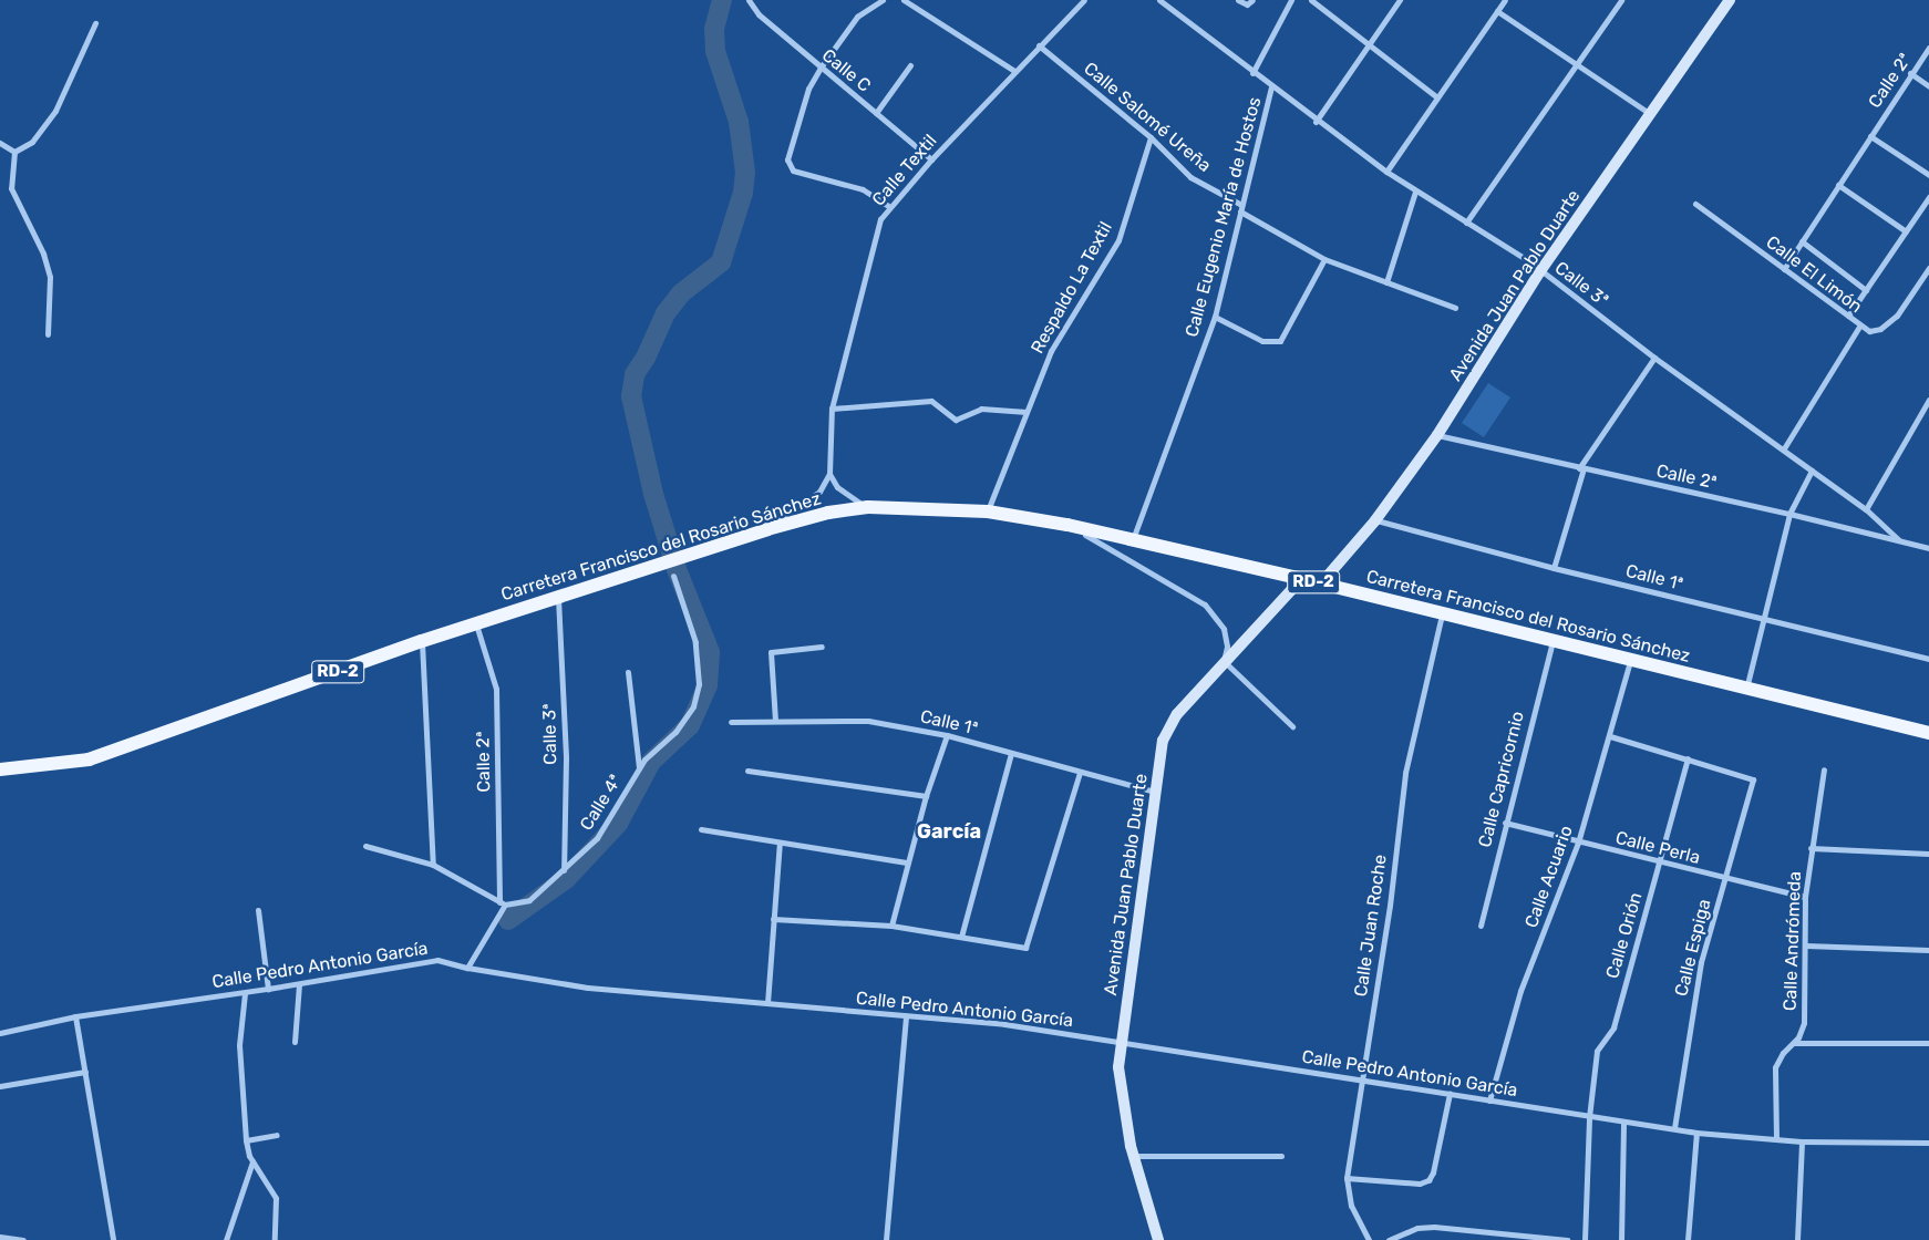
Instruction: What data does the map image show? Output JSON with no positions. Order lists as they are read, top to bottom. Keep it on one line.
{"streets":{"main road":["Avenida Juan Pablo Duarte","Carretera Francisco del Rosario Sánchez","RD-2"],"street":["Calle C","Calle 2ª","Calle Salomé Ureña","Calle Textil","Calle Eugenio María de Hostos","Calle El Limón","Calle 3ª","Respaldo La Textil","Calle 1ª","Calle Capricornio","Calle 4ª","Calle Perla","Calle Acuario","Calle Juan Roche","Calle Orión","Calle Andrómeda","Calle Espiga","Calle Pedro Antonio García"]},"crossings":[["Calle C","Calle Textil"],["Calle 2ª","Calle El Limón"],["Calle 2ª","Calle 3ª"],["Calle 2ª","Avenida Juan Pablo Duarte"],["Calle 2ª","Carretera Francisco del Rosario Sánchez"],["Calle 2ª","Calle 4ª"],["Calle Salomé Ureña","Calle Textil"],["Calle Salomé Ureña","Calle Eugenio María de Hostos"],["Calle Salomé Ureña","Respaldo La Textil"],["Calle Eugenio María de Hostos","Calle 3ª"],["Calle Eugenio María de Hostos","Carretera Francisco del Rosario Sánchez"],["Calle 3ª","Avenida Juan Pablo Duarte"],["Calle 3ª","Carretera Francisco del Rosario Sánchez"],["Calle 3ª","Calle 4ª"],["Avenida Juan Pablo Duarte","Carretera Francisco del Rosario Sánchez"],["Avenida Juan Pablo Duarte","Calle 1ª"],["Avenida Juan Pablo Duarte","Calle Pedro Antonio García"],["Respaldo La Textil","Carretera Francisco del Rosario Sánchez"],["Carretera Francisco del Rosario Sánchez","Calle Capricornio"],["Carretera Francisco del Rosario Sánchez","Calle 4ª"],["Carretera Francisco del Rosario Sánchez","Calle Acuario"],["Carretera Francisco del Rosario Sánchez","Calle Juan Roche"],["Calle Capricornio","Calle Perla"],["Calle Perla","Calle Acuario"],["Calle Perla","Calle Orión"],["Calle Perla","Calle Andrómeda"],["Calle Perla","Calle Espiga"],["Calle Acuario","Calle Pedro Antonio García"],["Calle Juan Roche","Calle Pedro Antonio García"],["Calle Orión","Calle Espiga"],["Calle Orión","Calle Pedro Antonio García"],["Calle Andrómeda","Calle Pedro Antonio García"],["Calle Espiga","Calle Pedro Antonio García"]],"districts":["García"]}
